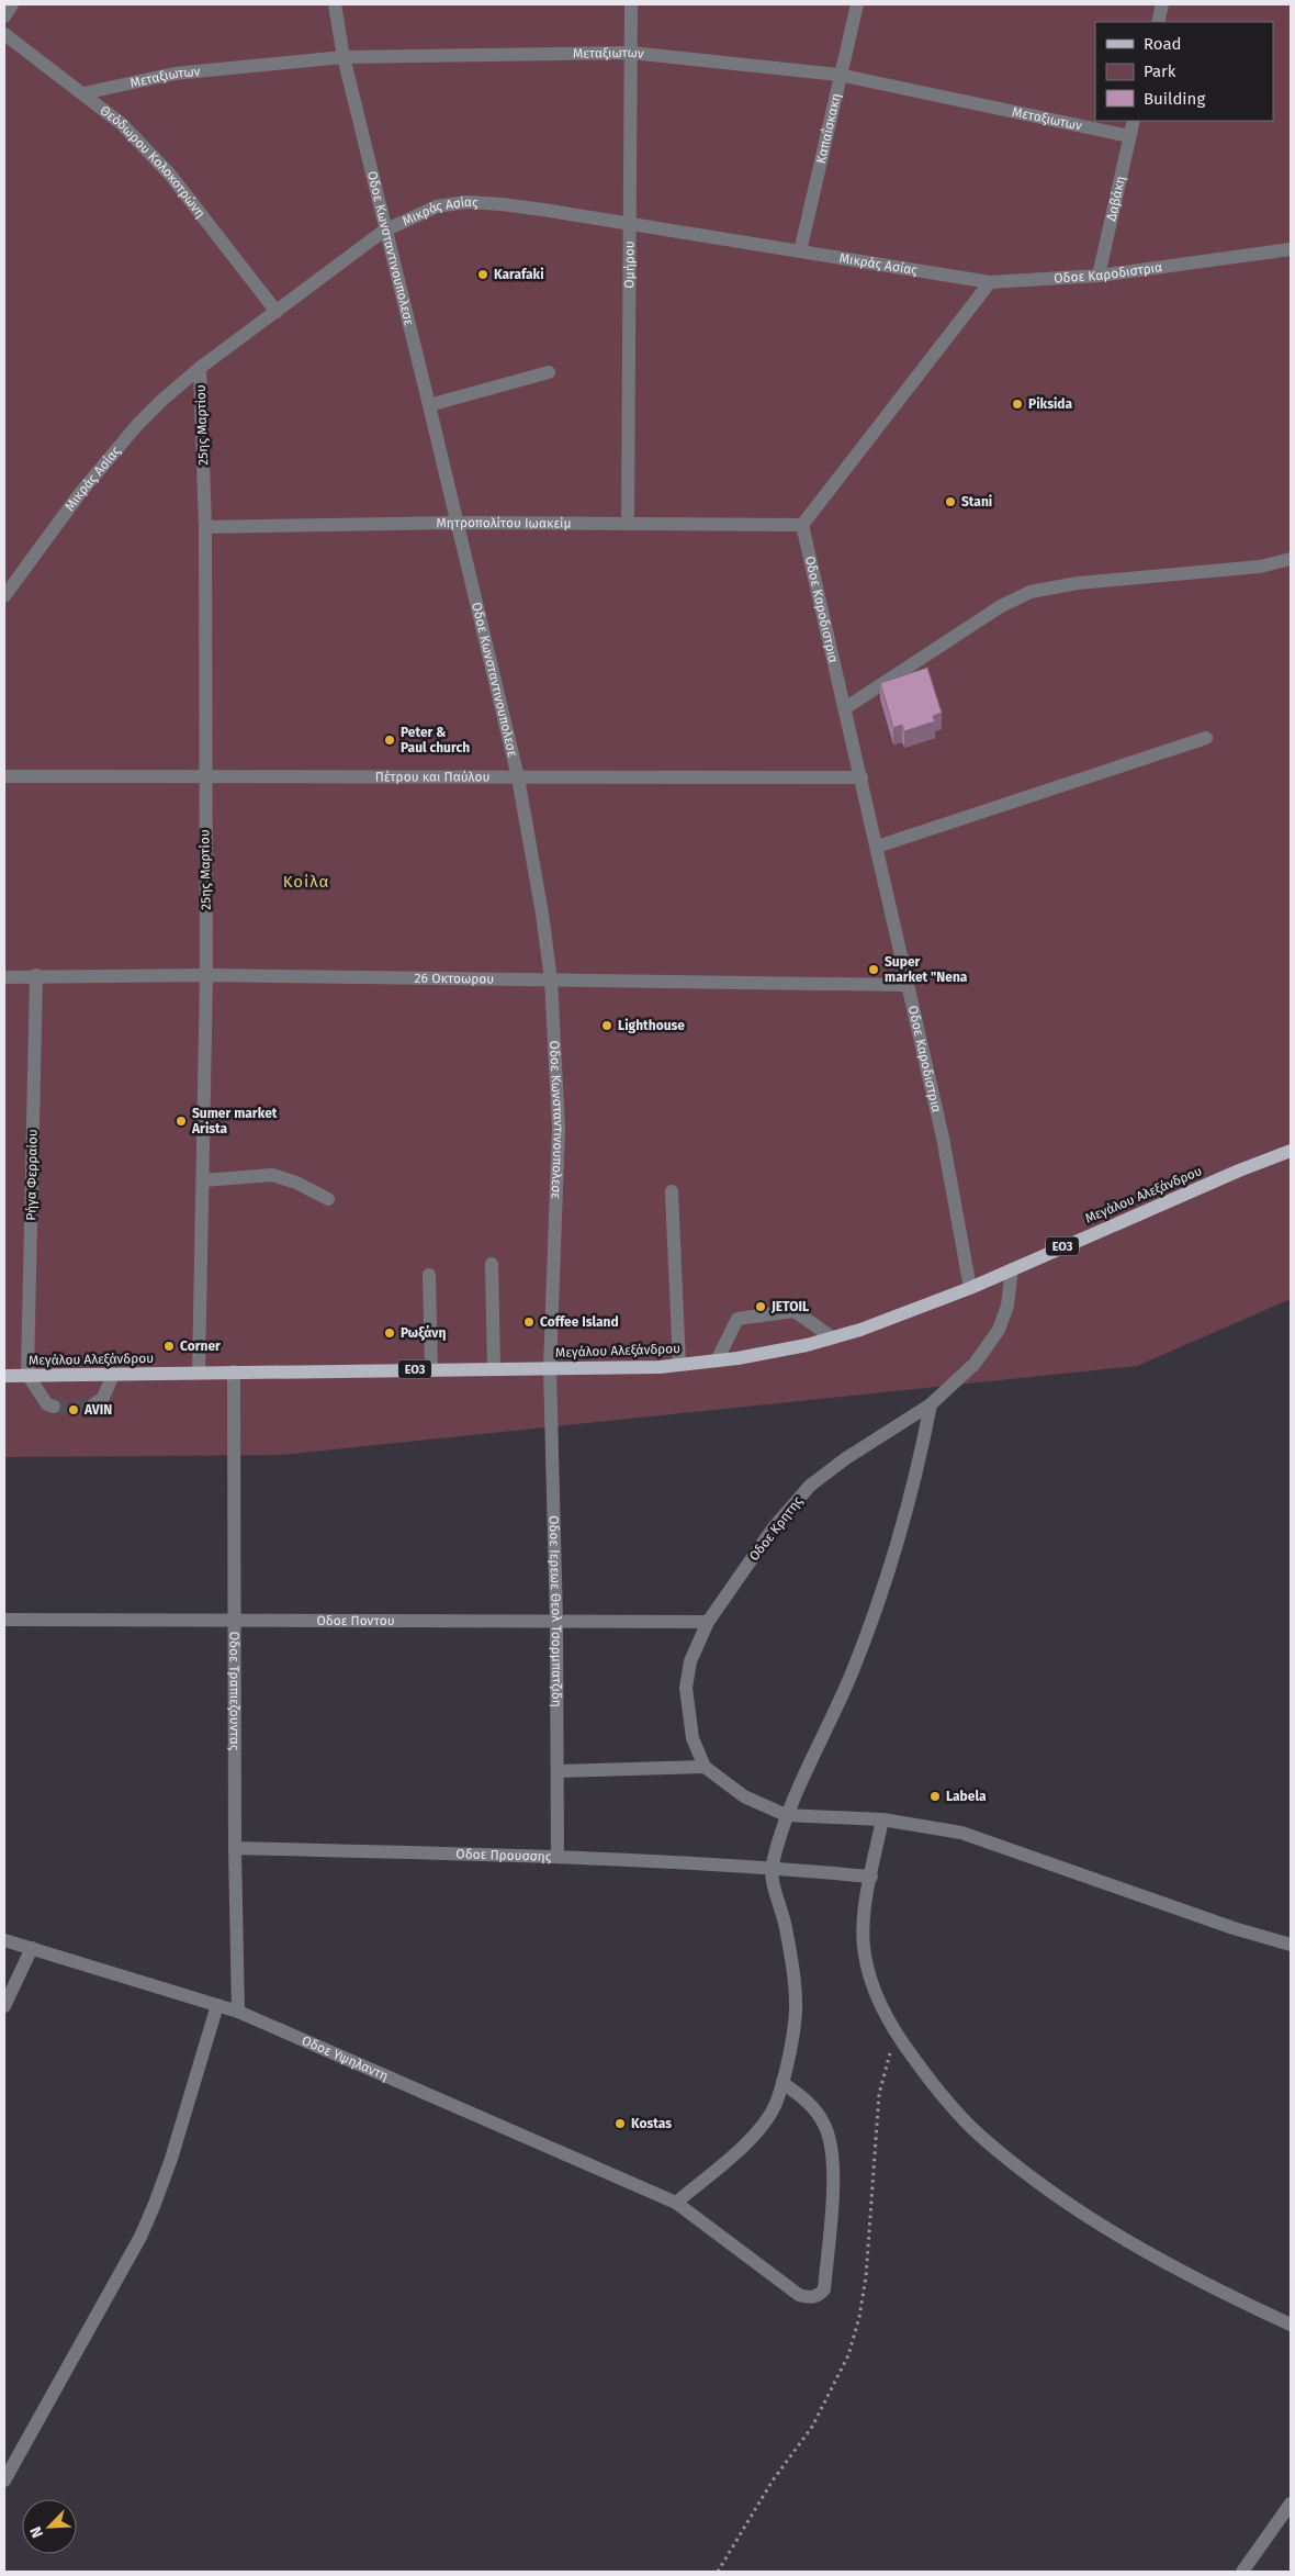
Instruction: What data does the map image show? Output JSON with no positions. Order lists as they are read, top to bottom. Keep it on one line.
{"streets":{"main road":["Μεγάλου Αλεξάνδρου","ΕΟ3"],"street":["Μεταξιωτων","Καπαΐσκακη","Θεόδωρου Κολοκοτρώνη","Δαβάκη","Μικράς Ασίας","Oδοε Κωνσταντινουπολεσε","Ομήρου","Oδοε Καροδιστρια","25ης Μαρτίου","Μητροπολίτου Ιωακείμ","Πέτρου και Παύλου","26 Οκτοωρου","Ρήγα Φερραίου","Oδοε Κρητης","Oδοε Ιερεωε Θεολ Τσορμπατζιδη","Oδοε Ποντου","Oδοε Τραπιεζουντας","Oδοε Προυσσης","Oδοε Υψηλαντη"]},"crossings":[["Μεταξιωτων","Καπαΐσκακη"],["Μεταξιωτων","Θεόδωρου Κολοκοτρώνη"],["Μεταξιωτων","Δαβάκη"],["Μεταξιωτων","Oδοε Κωνσταντινουπολεσε"],["Μεταξιωτων","Ομήρου"],["Καπαΐσκακη","Μικράς Ασίας"],["Θεόδωρου Κολοκοτρώνη","Μικράς Ασίας"],["Δαβάκη","Oδοε Καροδιστρια"],["Μικράς Ασίας","Oδοε Κωνσταντινουπολεσε"],["Μικράς Ασίας","Ομήρου"],["Μικράς Ασίας","Oδοε Καροδιστρια"],["Μικράς Ασίας","25ης Μαρτίου"],["Oδοε Κωνσταντινουπολεσε","Μητροπολίτου Ιωακείμ"],["Oδοε Κωνσταντινουπολεσε","Πέτρου και Παύλου"],["Oδοε Κωνσταντινουπολεσε","26 Οκτοωρου"],["Oδοε Κωνσταντινουπολεσε","Μεγάλου Αλεξάνδρου"],["Oδοε Κωνσταντινουπολεσε","Oδοε Ιερεωε Θεολ Τσορμπατζιδη"],["Ομήρου","Μητροπολίτου Ιωακείμ"],["Oδοε Καροδιστρια","Μητροπολίτου Ιωακείμ"],["Oδοε Καροδιστρια","Πέτρου και Παύλου"],["Oδοε Καροδιστρια","26 Οκτοωρου"],["Oδοε Καροδιστρια","Μεγάλου Αλεξάνδρου"],["25ης Μαρτίου","Μητροπολίτου Ιωακείμ"],["25ης Μαρτίου","Πέτρου και Παύλου"],["25ης Μαρτίου","26 Οκτοωρου"],["25ης Μαρτίου","Μεγάλου Αλεξάνδρου"],["26 Οκτοωρου","Ρήγα Φερραίου"],["Ρήγα Φερραίου","Μεγάλου Αλεξάνδρου"],["Μεγάλου Αλεξάνδρου","Oδοε Κρητης"],["Μεγάλου Αλεξάνδρου","Oδοε Ιερεωε Θεολ Τσορμπατζιδη"],["Μεγάλου Αλεξάνδρου","Oδοε Τραπιεζουντας"],["Oδοε Κρητης","Oδοε Ποντου"],["Oδοε Ιερεωε Θεολ Τσορμπατζιδη","Oδοε Ποντου"],["Oδοε Ιερεωε Θεολ Τσορμπατζιδη","Oδοε Προυσσης"],["Oδοε Ποντου","Oδοε Τραπιεζουντας"],["Oδοε Τραπιεζουντας","Oδοε Προυσσης"],["Oδοε Τραπιεζουντας","Oδοε Υψηλαντη"]],"districts":["Κοίλα"],"places":["Karafaki","Piksida","Stani","Peter & Paul church","Super market \"Nena","Lighthouse","Sumer market Arista","JETOIL","Coffee Island","Ρωξάνη","Corner","AVIN","Labela","Kostas"],"legend":["Road","Park","Building"],"north":"bottom left"}
